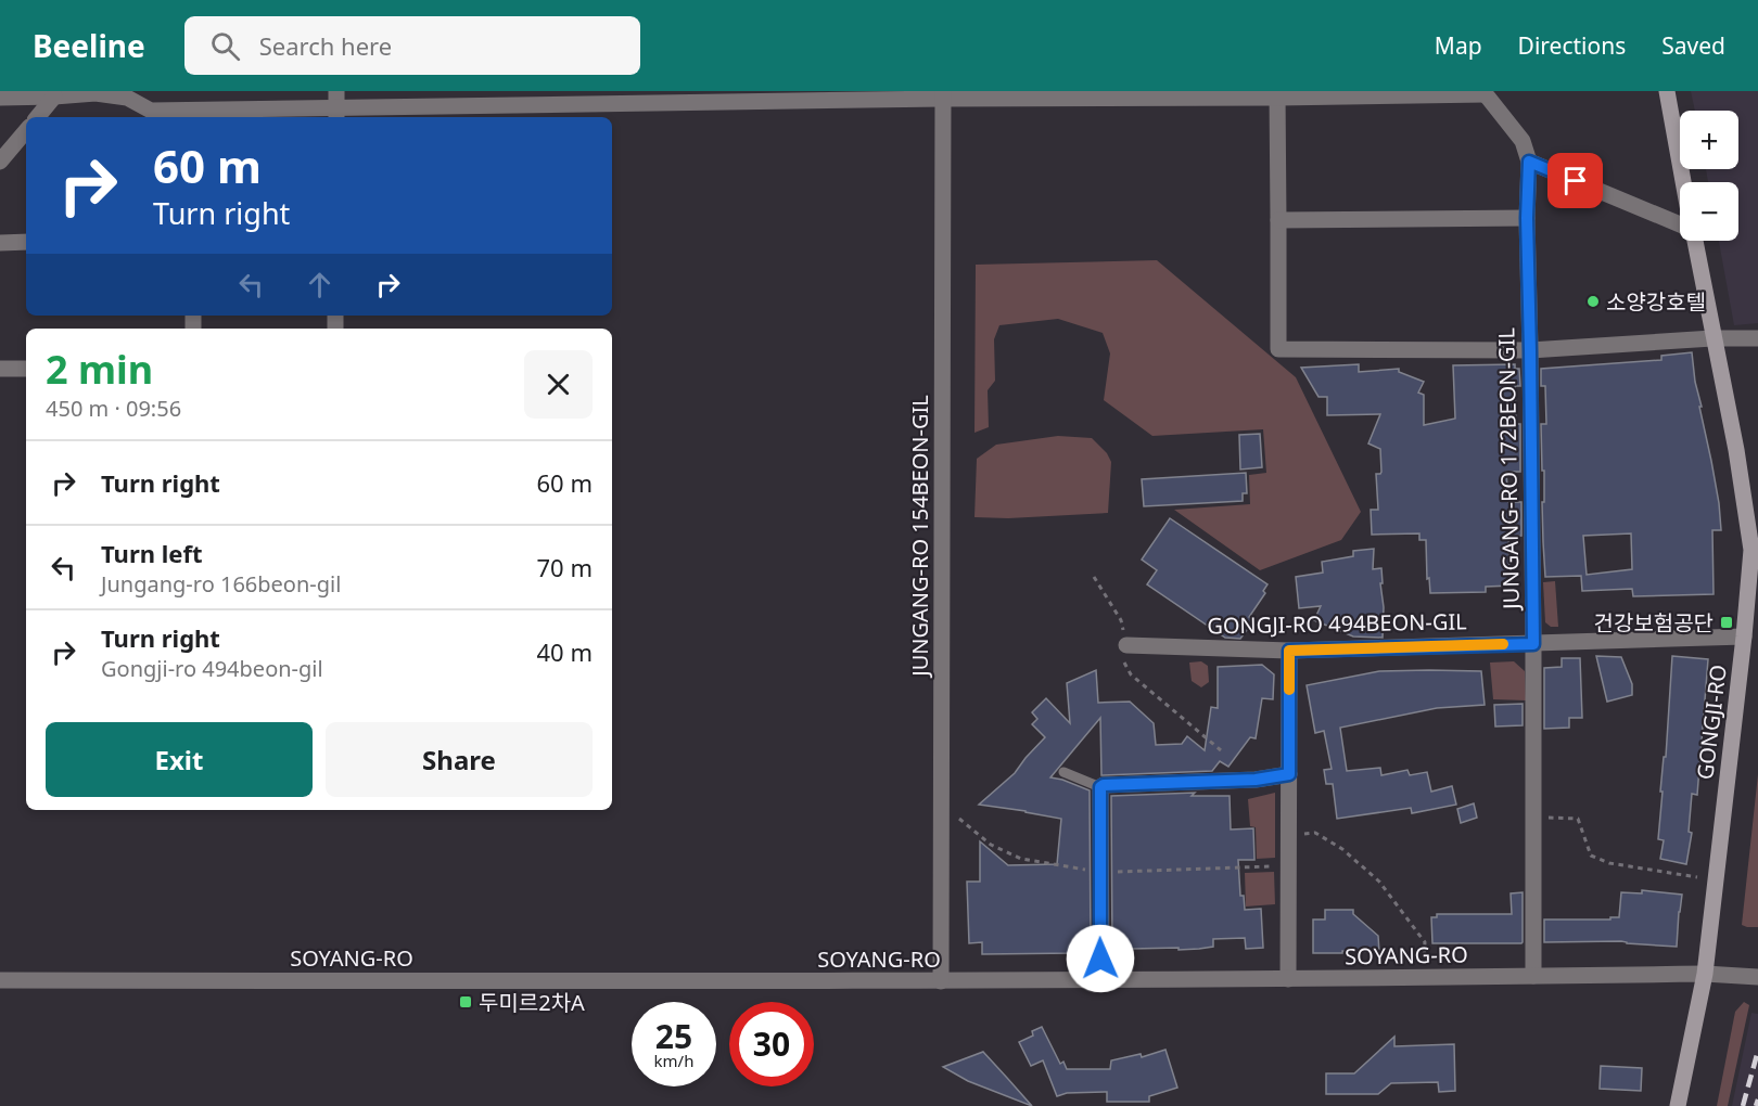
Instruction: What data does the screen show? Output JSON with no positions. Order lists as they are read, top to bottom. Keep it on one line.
{"streets":{"street":["JUNGANG-RO 172BEON-GIL","JUNGANG-RO 154BEON-GIL","GONGJI-RO 494BEON-GIL","GONGJI-RO","SOYANG-RO"]},"crossings":[["JUNGANG-RO 172BEON-GIL","GONGJI-RO 494BEON-GIL"],["JUNGANG-RO 172BEON-GIL","SOYANG-RO"],["JUNGANG-RO 154BEON-GIL","SOYANG-RO"],["GONGJI-RO 494BEON-GIL","GONGJI-RO"],["GONGJI-RO","SOYANG-RO"]],"places":{"other":["소양강호텔"],"transit":["건강보험공단","두미르2차A"]},"page":{"header":"Beeline","search":"Search here","nav":["Map","Directions","Saved"],"map_buttons":["+","−"],"turn":["60 m","Turn right"],"heading":["2 min","450 m · 09:56"],"list":[{"name":"Turn right","value":"60 m"},{"name":"Turn left","note":"Jungang-ro 166beon-gil","value":"70 m"},{"name":"Turn right","note":"Gongji-ro 494beon-gil","value":"40 m"}],"buttons":["Exit","Share"],"speed":"25 km/h","limit":"30"}}
